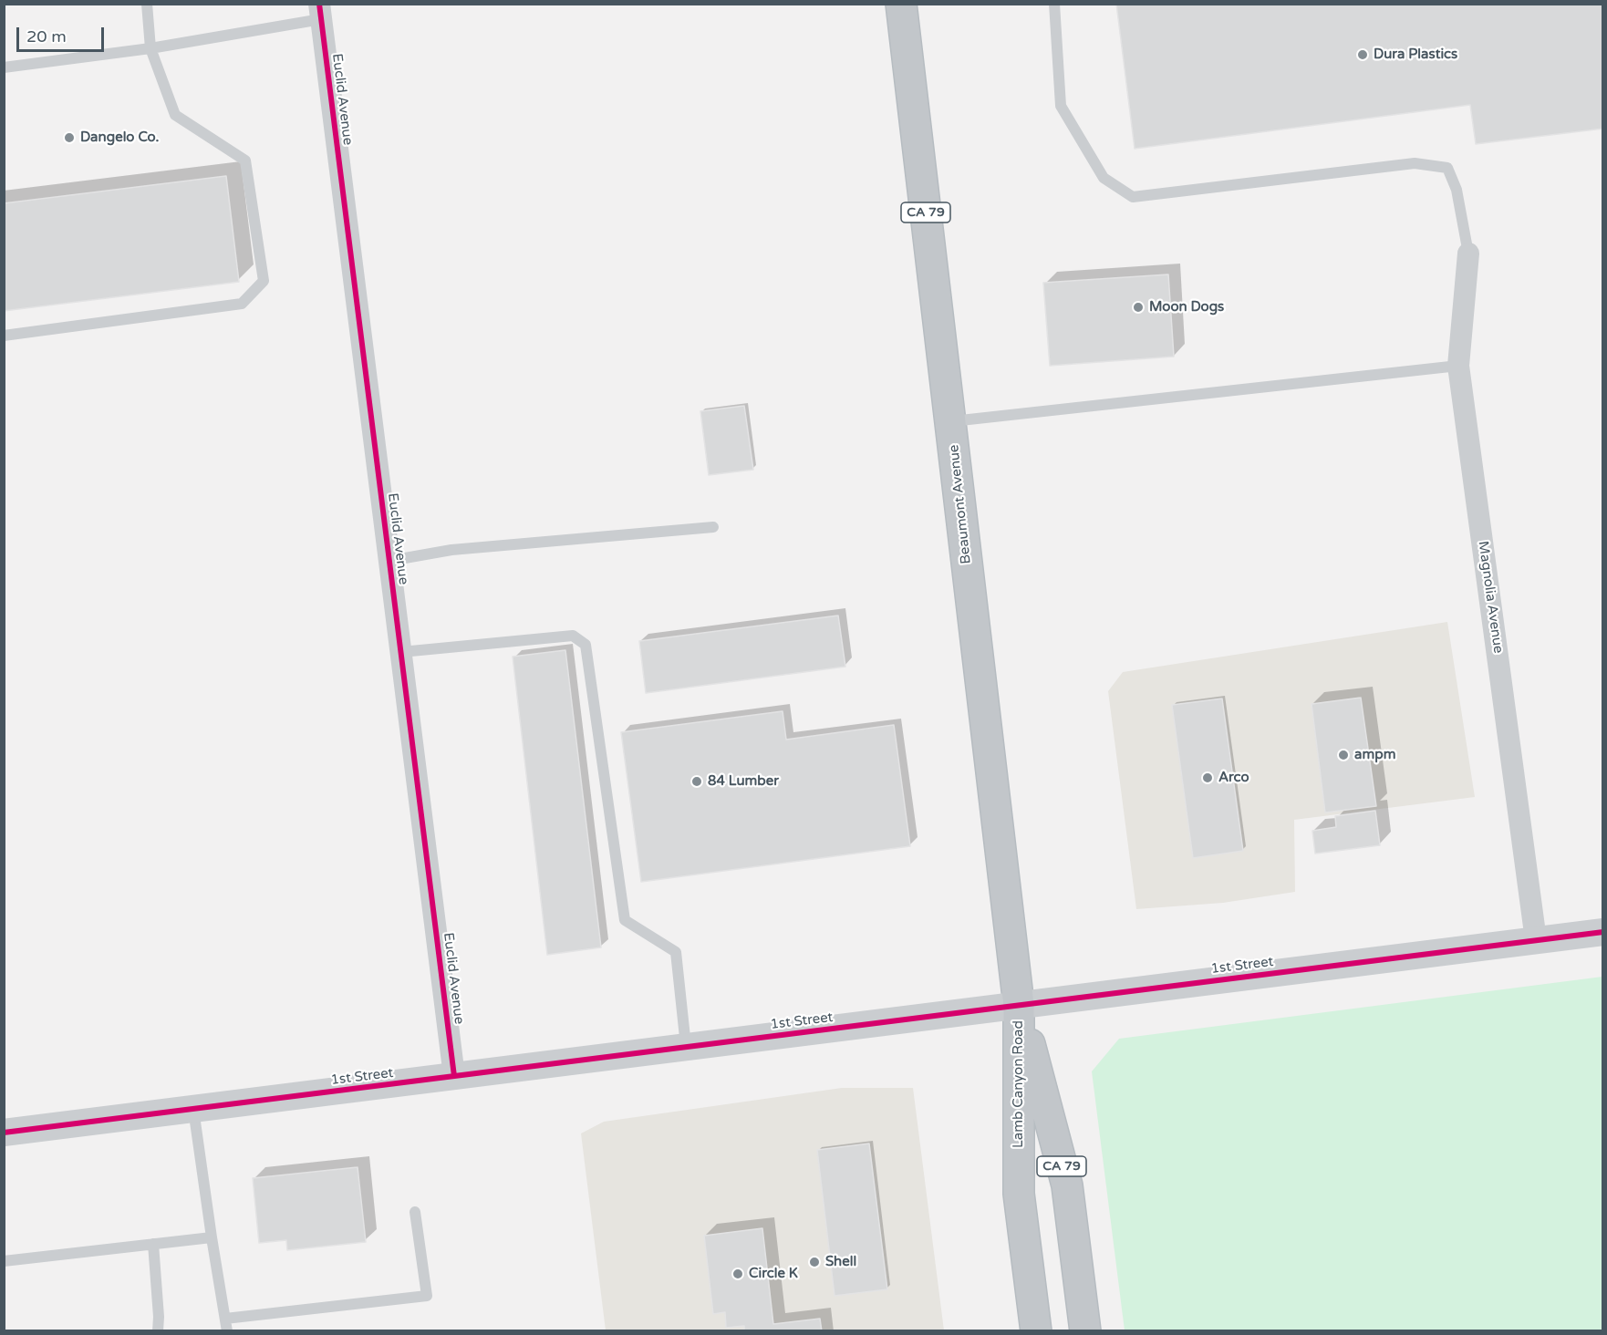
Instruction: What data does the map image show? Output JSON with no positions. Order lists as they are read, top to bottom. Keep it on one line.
{"streets":{"highway":["CA 79","Beaumont Avenue","Lamb Canyon Road"],"street":["Euclid Avenue","Magnolia Avenue","1st Street"]},"crossings":[["Euclid Avenue","1st Street"],["Beaumont Avenue","1st Street"],["Beaumont Avenue","Lamb Canyon Road"],["Magnolia Avenue","1st Street"],["1st Street","Lamb Canyon Road"]],"places":["Dura Plastics","Dangelo Co.","Moon Dogs","ampm","Arco","84 Lumber","Shell","Circle K"],"scale_bar":"20 m"}
